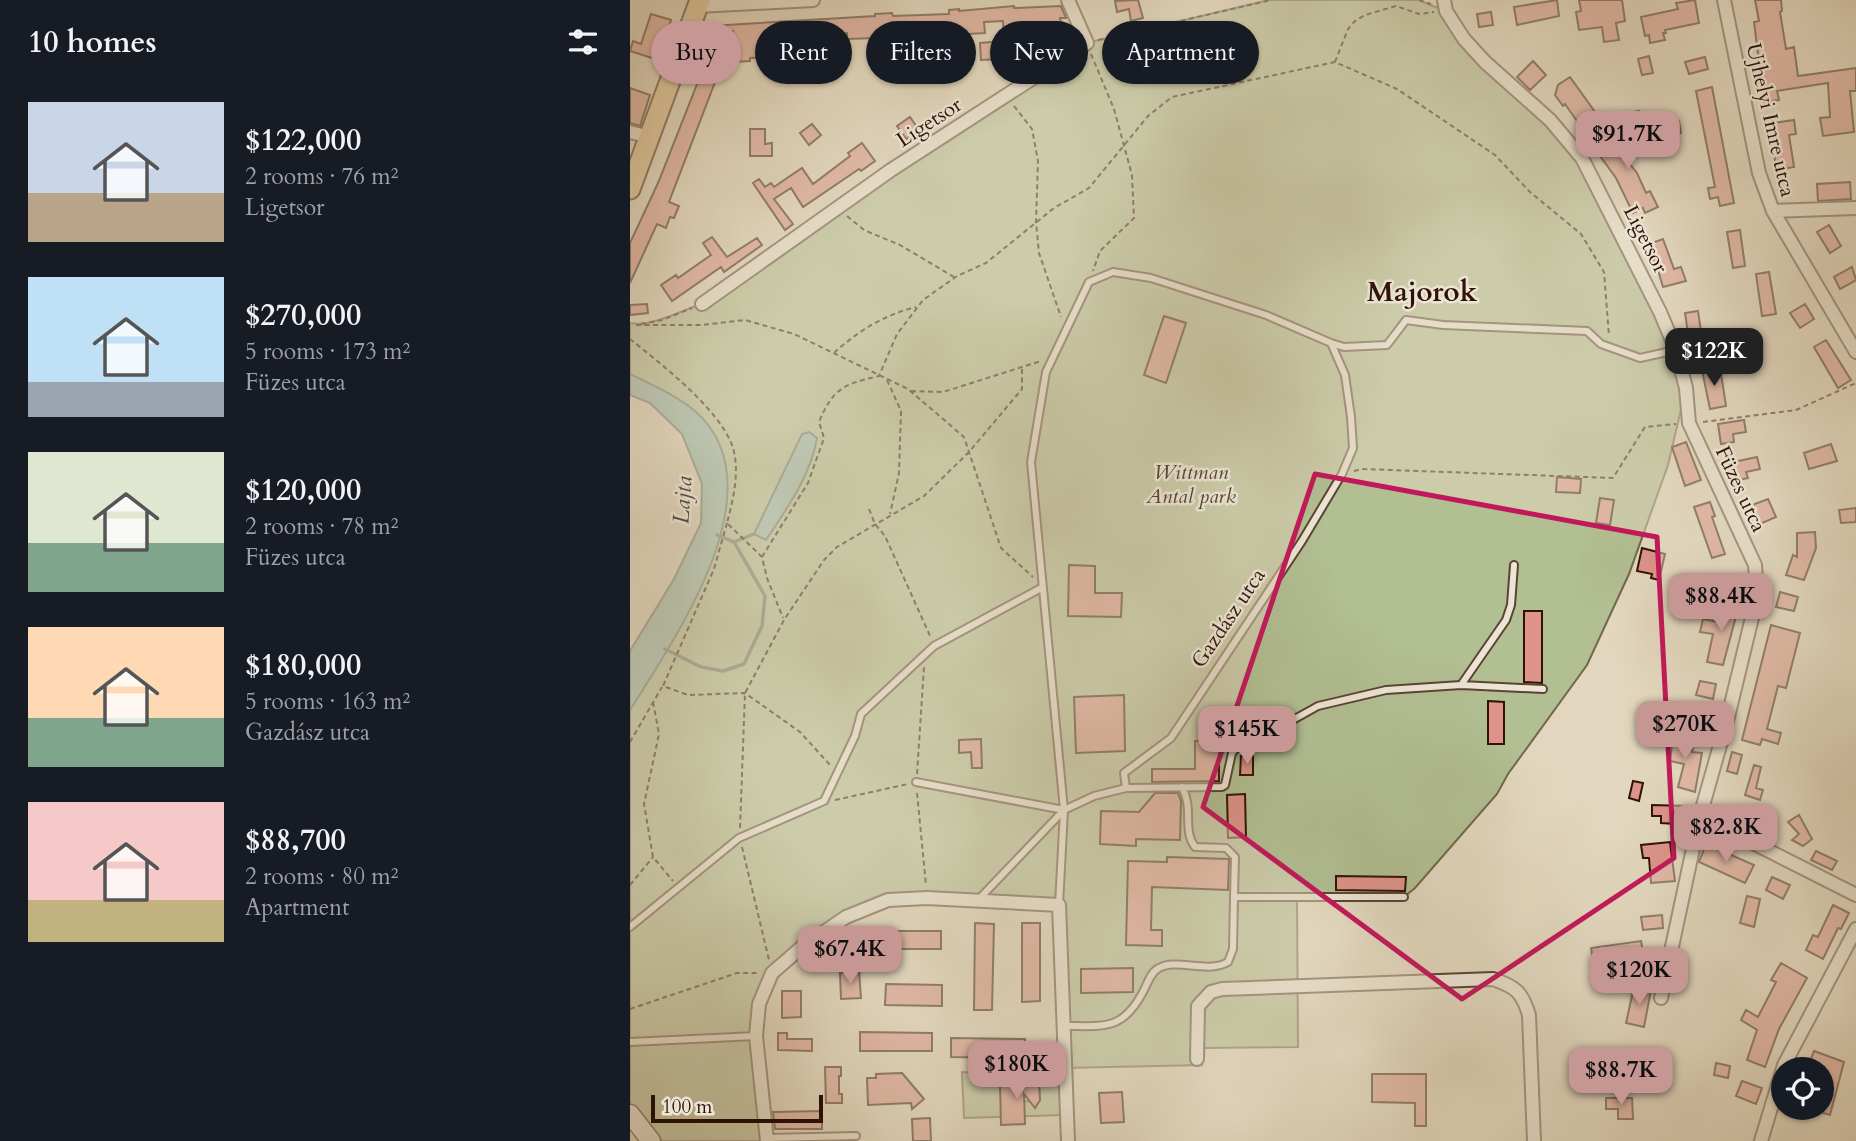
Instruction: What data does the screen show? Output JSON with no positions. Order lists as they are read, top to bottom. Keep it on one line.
{"streets":{"street":["Ujhelyi Imre utca","Ligetsor","Füzes utca"],"lane":["Gazdász utca"]},"crossings":[["Ligetsor","Füzes utca"]],"districts":["Majorok"],"water":["Lajta"],"parks":["Wittman Antal park"],"scale_bar":"100 m","page":{"heading":"10 homes","chip":["Buy","Rent","Filters","New","Apartment"],"list":[{"name":"$122,000","note":"2 rooms · 76 m² · Ligetsor"},{"name":"$270,000","note":"5 rooms · 173 m² · Füzes utca"},{"name":"$120,000","note":"2 rooms · 78 m² · Füzes utca"},{"name":"$180,000","note":"5 rooms · 163 m² · Gazdász utca"},{"name":"$88,700","note":"2 rooms · 80 m² · Apartment"}],"price":["$91.7K","$122K","$88.4K","$270K","$145K","$82.8K","$67.4K","$120K","$180K","$88.7K"],"scale":"100 m"}}
